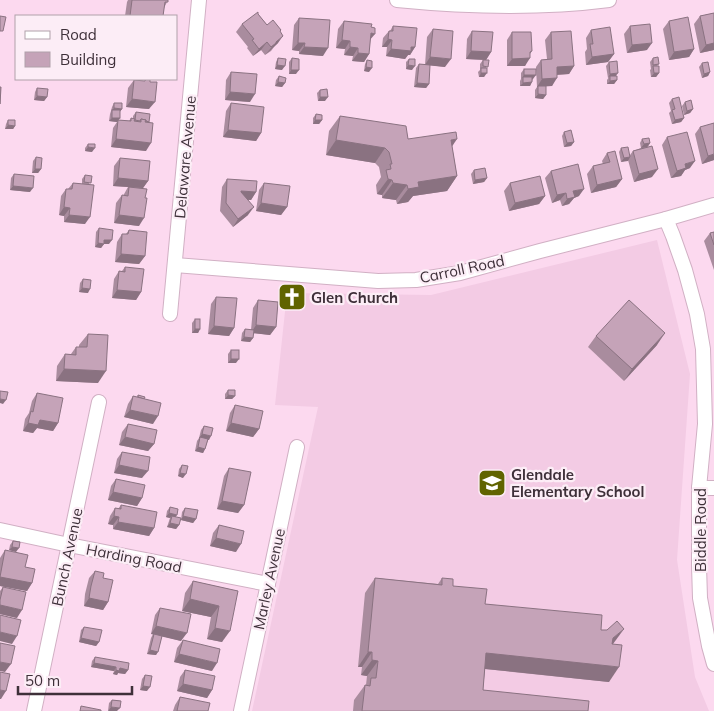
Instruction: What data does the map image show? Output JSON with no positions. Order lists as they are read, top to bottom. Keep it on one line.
{"streets":{"street":["Delaware Avenue","Carroll Road","Biddle Road","Bunch Avenue","Harding Road","Marley Avenue"]},"crossings":[["Delaware Avenue","Carroll Road"],["Carroll Road","Biddle Road"],["Bunch Avenue","Harding Road"],["Harding Road","Marley Avenue"]],"places":{"church":["Glen Church"],"school or university":["Glendale Elementary School"]},"legend":["Road","Building"],"scale_bar":"50 m"}
